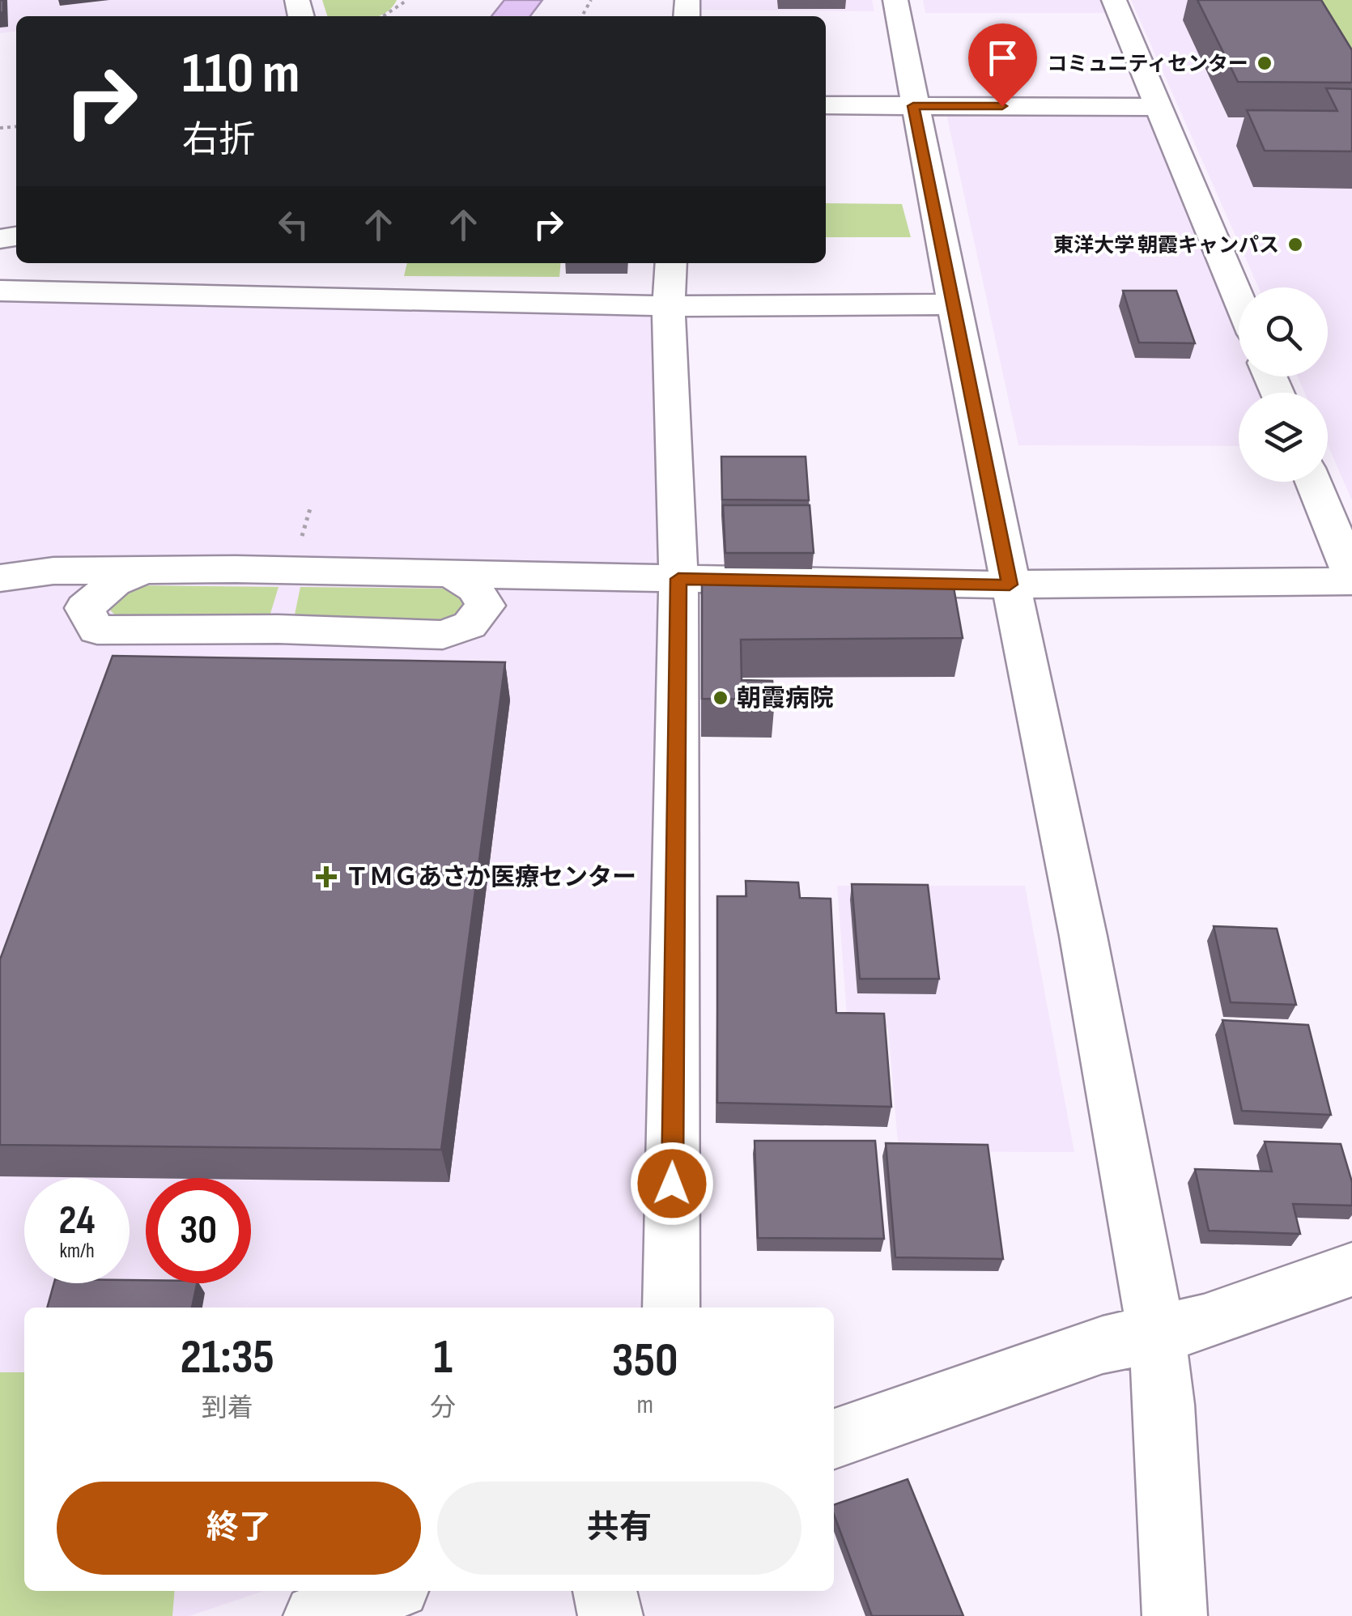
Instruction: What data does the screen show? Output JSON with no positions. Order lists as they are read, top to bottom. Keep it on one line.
{"places":{"other":["コミュニティセンター","東洋大学 朝霞キャンパス","朝霞病院"],"health":["ＴＭＧあさか医療センター"]},"page":{"turn":["110 m","右折"],"speed":"24 km/h","limit":"30","eta":["21:35","到着","1","分","350","m"],"buttons":["終了","共有"]}}
